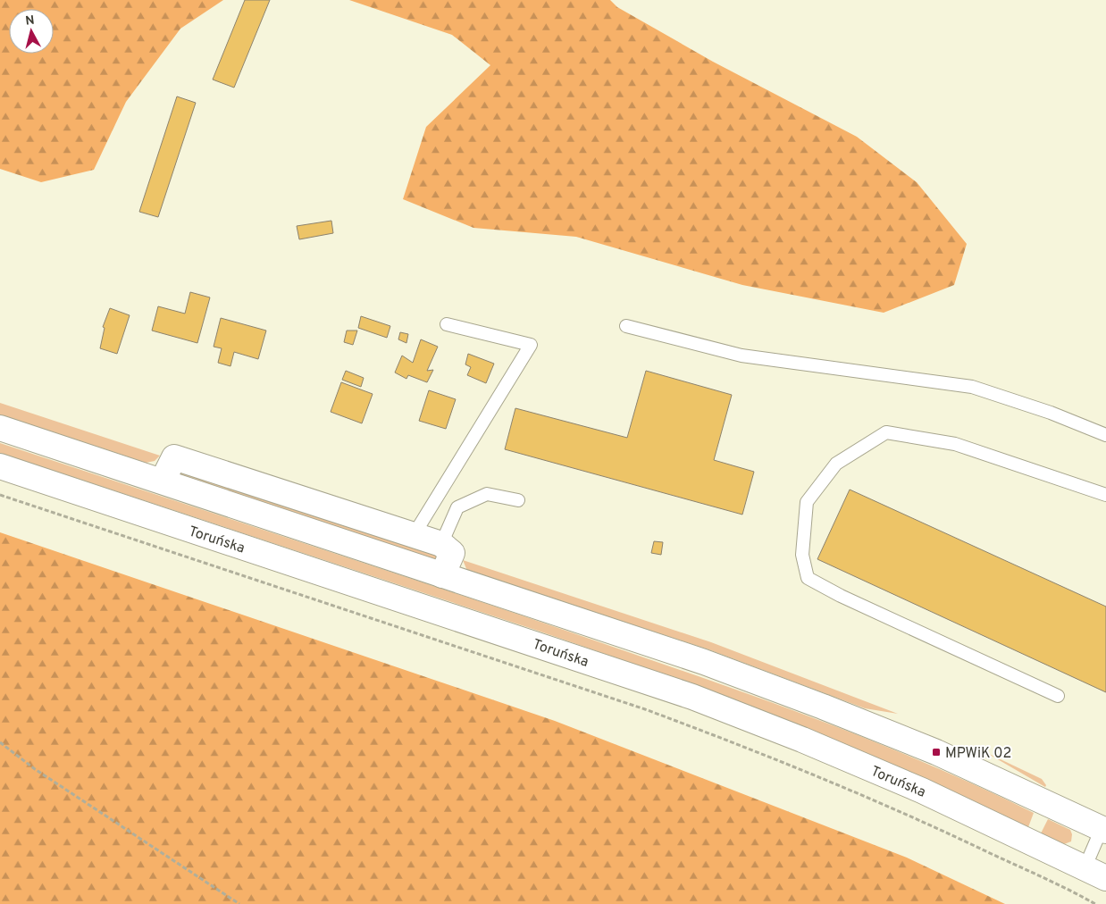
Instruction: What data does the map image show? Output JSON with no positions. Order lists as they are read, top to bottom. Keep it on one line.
{"streets":{"main road":["Toruńska"]},"places":{"transit":["MPWiK 02"]},"north":"top"}
